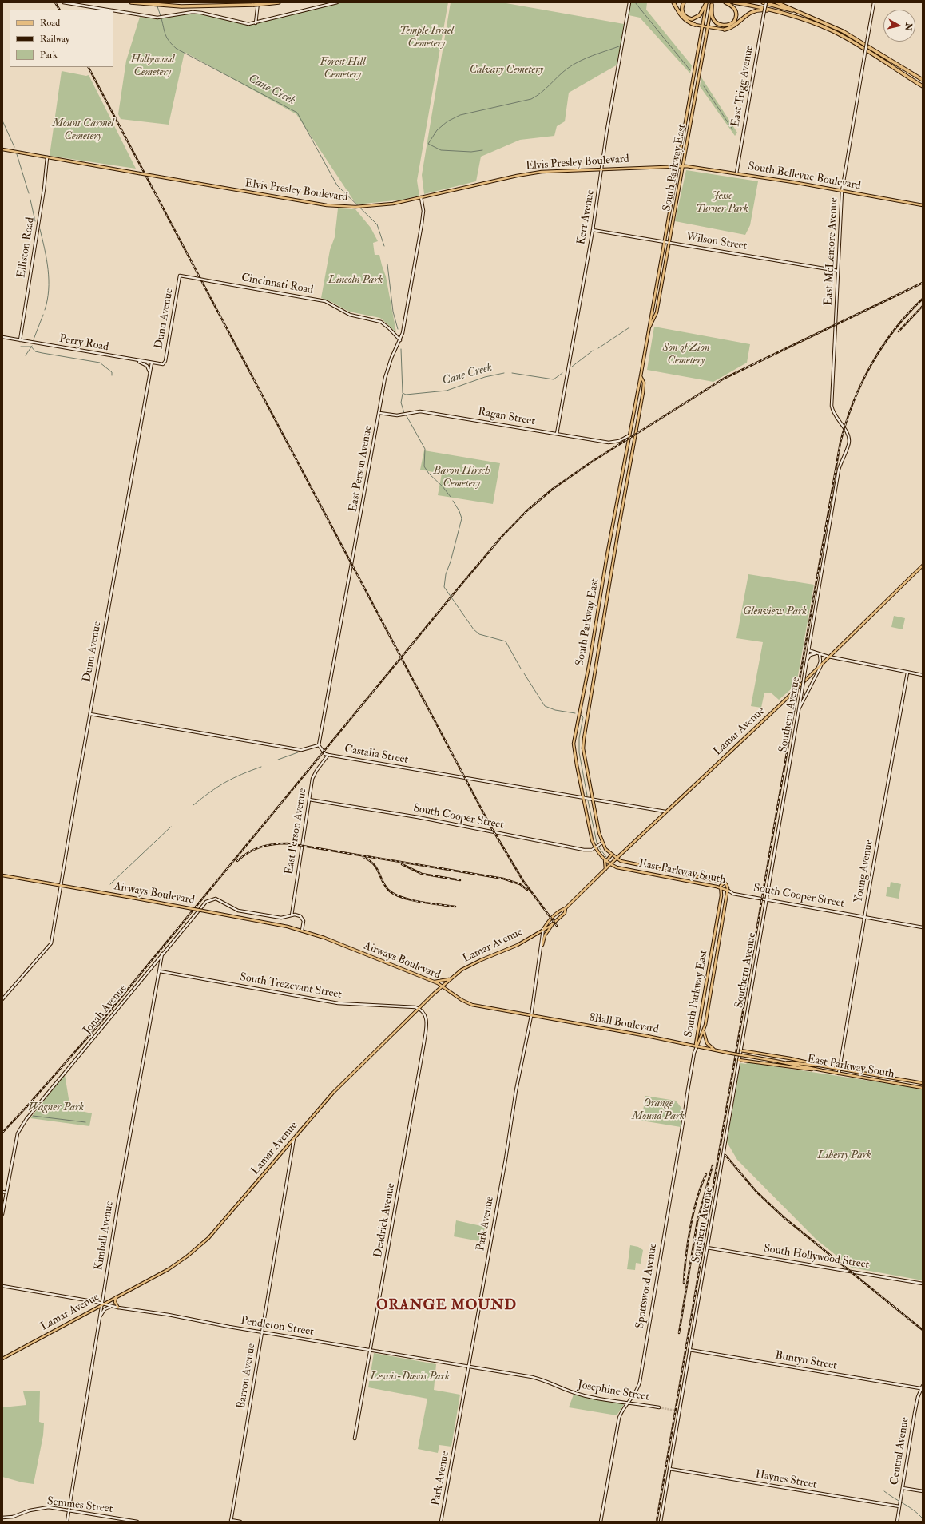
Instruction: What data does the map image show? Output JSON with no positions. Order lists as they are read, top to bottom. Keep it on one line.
{"streets":{"main road":["East Trigg Avenue","Elvis Presley Boulevard","South Parkway East","South Bellevue Boulevard","Kerr Avenue","Wilson Street","Elliston Road","East McLemore Avenue","Cincinnati Road","Dunn Avenue","Perry Road","Ragan Street","East Person Avenue","Southern Avenue","Lamar Avenue","Castalia Street","South Cooper Street","Young Avenue","East Parkway South","Airways Boulevard","South Trezevant Street","Jonah Avenue","8Ball Boulevard","Deadrick Avenue","Park Avenue","Kimball Avenue","South Hollywood Street","Spottswood Avenue","Pendleton Street","Buntyn Street","Barron Avenue","Josephine Street","Central Avenue","Haynes Street","Semmes Street"]},"crossings":[["East Trigg Avenue","South Bellevue Boulevard"],["Elvis Presley Boulevard","South Parkway East"],["Elvis Presley Boulevard","South Bellevue Boulevard"],["Elvis Presley Boulevard","Kerr Avenue"],["Elvis Presley Boulevard","Elliston Road"],["Elvis Presley Boulevard","East Person Avenue"],["South Parkway East","South Bellevue Boulevard"],["South Parkway East","Wilson Street"],["South Parkway East","Ragan Street"],["South Parkway East","Lamar Avenue"],["South Parkway East","Castalia Street"],["South Parkway East","South Cooper Street"],["South Parkway East","East Parkway South"],["South Parkway East","8Ball Boulevard"],["South Parkway East","Spottswood Avenue"],["South Bellevue Boulevard","East McLemore Avenue"],["Kerr Avenue","Wilson Street"],["Kerr Avenue","Ragan Street"],["Wilson Street","East McLemore Avenue"],["Elliston Road","Perry Road"],["East McLemore Avenue","Southern Avenue"],["Cincinnati Road","Dunn Avenue"],["Cincinnati Road","East Person Avenue"],["Dunn Avenue","Perry Road"],["Dunn Avenue","Airways Boulevard"],["Ragan Street","East Person Avenue"],["East Person Avenue","Castalia Street"],["East Person Avenue","South Cooper Street"],["East Person Avenue","Airways Boulevard"],["Southern Avenue","South Cooper Street"],["Southern Avenue","South Hollywood Street"],["Southern Avenue","Buntyn Street"],["Southern Avenue","Haynes Street"],["Lamar Avenue","Castalia Street"],["Lamar Avenue","East Parkway South"],["Lamar Avenue","Airways Boulevard"],["Lamar Avenue","South Trezevant Street"],["Lamar Avenue","Deadrick Avenue"],["Lamar Avenue","Park Avenue"],["Lamar Avenue","Kimball Avenue"],["Lamar Avenue","Pendleton Street"],["Lamar Avenue","Barron Avenue"],["South Cooper Street","Young Avenue"],["South Cooper Street","East Parkway South"],["Young Avenue","East Parkway South"],["East Parkway South","8Ball Boulevard"],["East Parkway South","Spottswood Avenue"],["Airways Boulevard","Jonah Avenue"],["South Trezevant Street","Deadrick Avenue"],["South Trezevant Street","Kimball Avenue"],["Jonah Avenue","Kimball Avenue"],["8Ball Boulevard","Park Avenue"],["8Ball Boulevard","Spottswood Avenue"],["Deadrick Avenue","Pendleton Street"],["Park Avenue","Pendleton Street"],["Kimball Avenue","Pendleton Street"],["Kimball Avenue","Semmes Street"],["Spottswood Avenue","Josephine Street"],["Pendleton Street","Barron Avenue"],["Pendleton Street","Josephine Street"],["Buntyn Street","Central Avenue"],["Central Avenue","Haynes Street"]],"districts":["ORANGE MOUND"],"water":["Cane Creek"],"parks":["Temple Israel Cemetery","Hollywood Cemetery","Forest Hill Cemetery","Calvary Cemetery","Mount Carmel Cemetery","Jesse Turner Park","Lincoln Park","Son of Zion Cemetery","Baron Hirsch Cemetery","Glenview Park","Orange Mound Park","Wagner Park","Liberty Park","Lewis-Davis Park"],"legend":["Road","Railway","Park"],"north":"right"}
